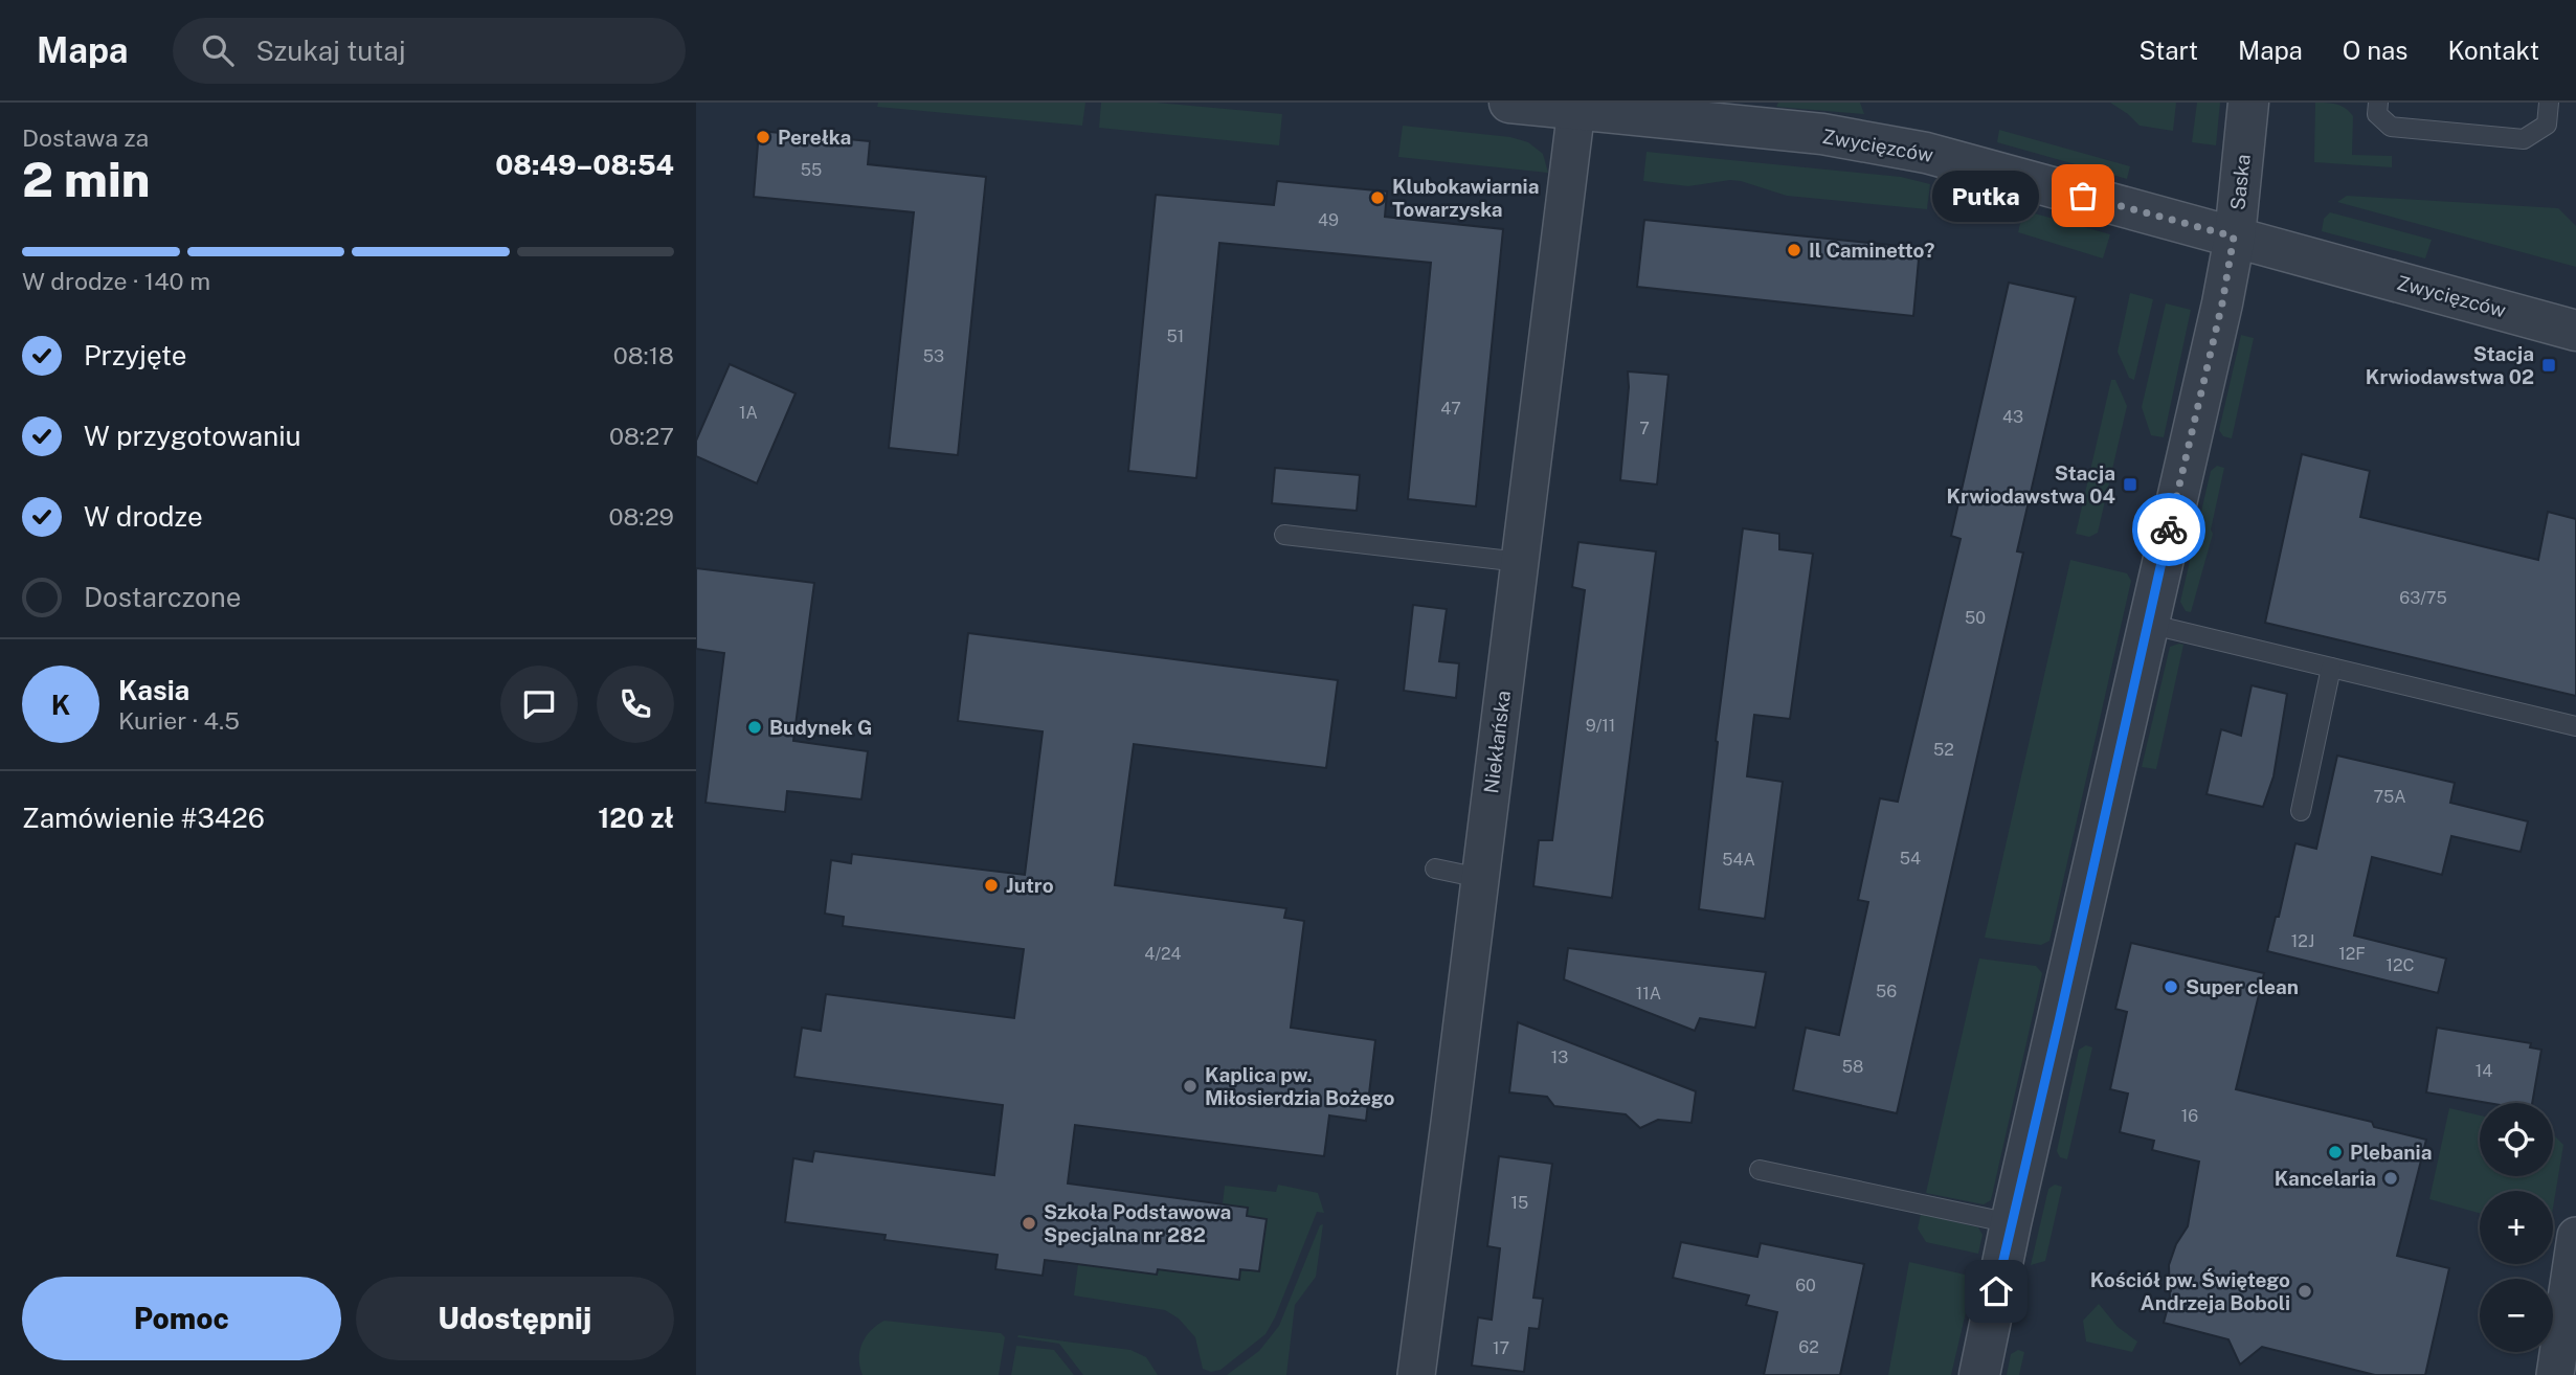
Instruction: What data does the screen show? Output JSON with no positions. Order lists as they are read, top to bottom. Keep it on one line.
{"streets":{"street":["Zwycięzców","Saska","Niekłańska"]},"crossings":[["Zwycięzców","Saska"],["Zwycięzców","Niekłańska"]],"places":{"other":["Perełka","Putka","Klubokawiarnia Towarzyska","Il Caminetto?","Budynek G","Jutro","Super clean","Kaplica pw. Miłosierdzia Bożego","Plebania","Kancelaria","Szkoła Podstawowa Specjalna nr 282","Kościół pw. Świętego Andrzeja Boboli"],"transit":["Stacja Krwiodawstwa 02","Stacja Krwiodawstwa 04"]},"house_numbers":["55","49","51","53","47","1A","43","7","63/75","50","9/11","52","75A","54","54A","12J","4/24","12F","12C","56","11A","13","58","14","16","15","60","62","17"],"page":{"header":"Mapa","search":"Szukaj tutaj","nav":["Start","Mapa","O nas","Kontakt"],"heading":["2 min","Dostawa za","08:49–08:54"],"panel":["Kasia","Kurier · 4.5","Zamówienie #3426","120 zł"],"bubble":"Putka","bar":"W drodze · 140 m","list":[["Przyjęte","08:18"],["W przygotowaniu","08:27"],["W drodze","08:29"],"Dostarczone"],"round":"K","map_buttons":["+","−"],"buttons":["Pomoc","Udostępnij"]}}
